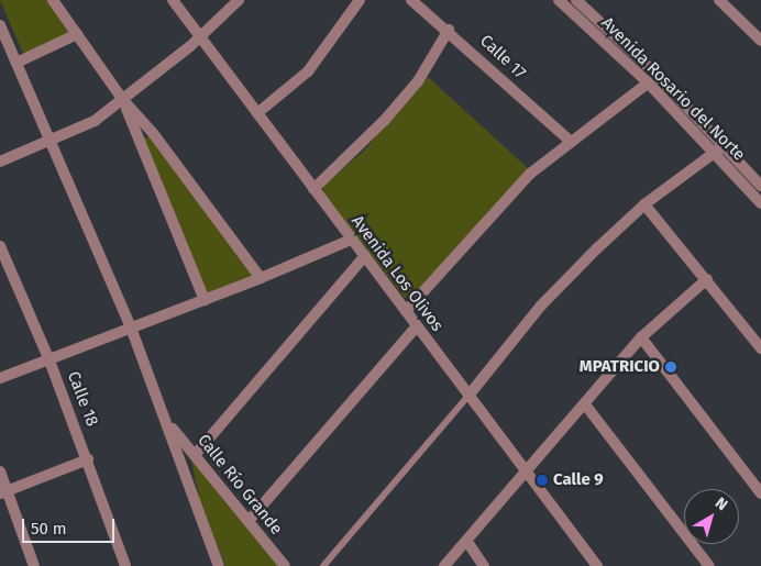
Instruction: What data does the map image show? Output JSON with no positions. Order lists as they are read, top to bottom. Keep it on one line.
{"streets":{"street":["Calle 17","Avenida Rosario del Norte","Avenida Los Olivos","Calle 18","Calle Río Grande"]},"places":["MPATRICIO","Calle 9"],"scale_bar":"50 m","north":"top right"}
